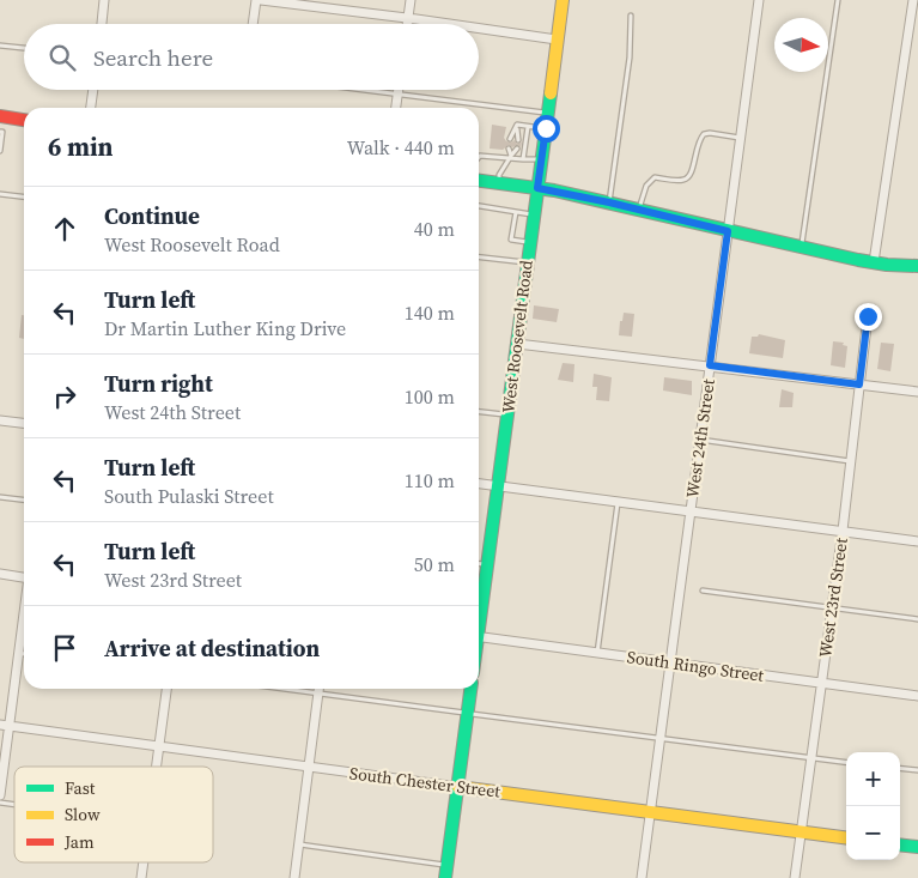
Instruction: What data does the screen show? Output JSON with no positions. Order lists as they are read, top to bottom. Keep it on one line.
{"streets":{"main road":["West Roosevelt Road","South Chester Street"],"street":["West 24th Street","West 23rd Street","South Ringo Street"]},"crossings":[["West 24th Street","South Ringo Street"],["West 24th Street","South Chester Street"],["West 23rd Street","South Ringo Street"],["West 23rd Street","South Chester Street"]],"legend":["Fast","Slow","Jam"],"north":"right","page":{"search":"Search here","heading":["6 min","Walk · 440 m"],"list":[["Continue","West Roosevelt Road","40 m"],["Turn left","Dr Martin Luther King Drive","140 m"],["Turn right","West 24th Street","100 m"],["Turn left","South Pulaski Street","110 m"],["Turn left","West 23rd Street","50 m"],"Arrive at destination"],"map_buttons":["+","−"]}}
